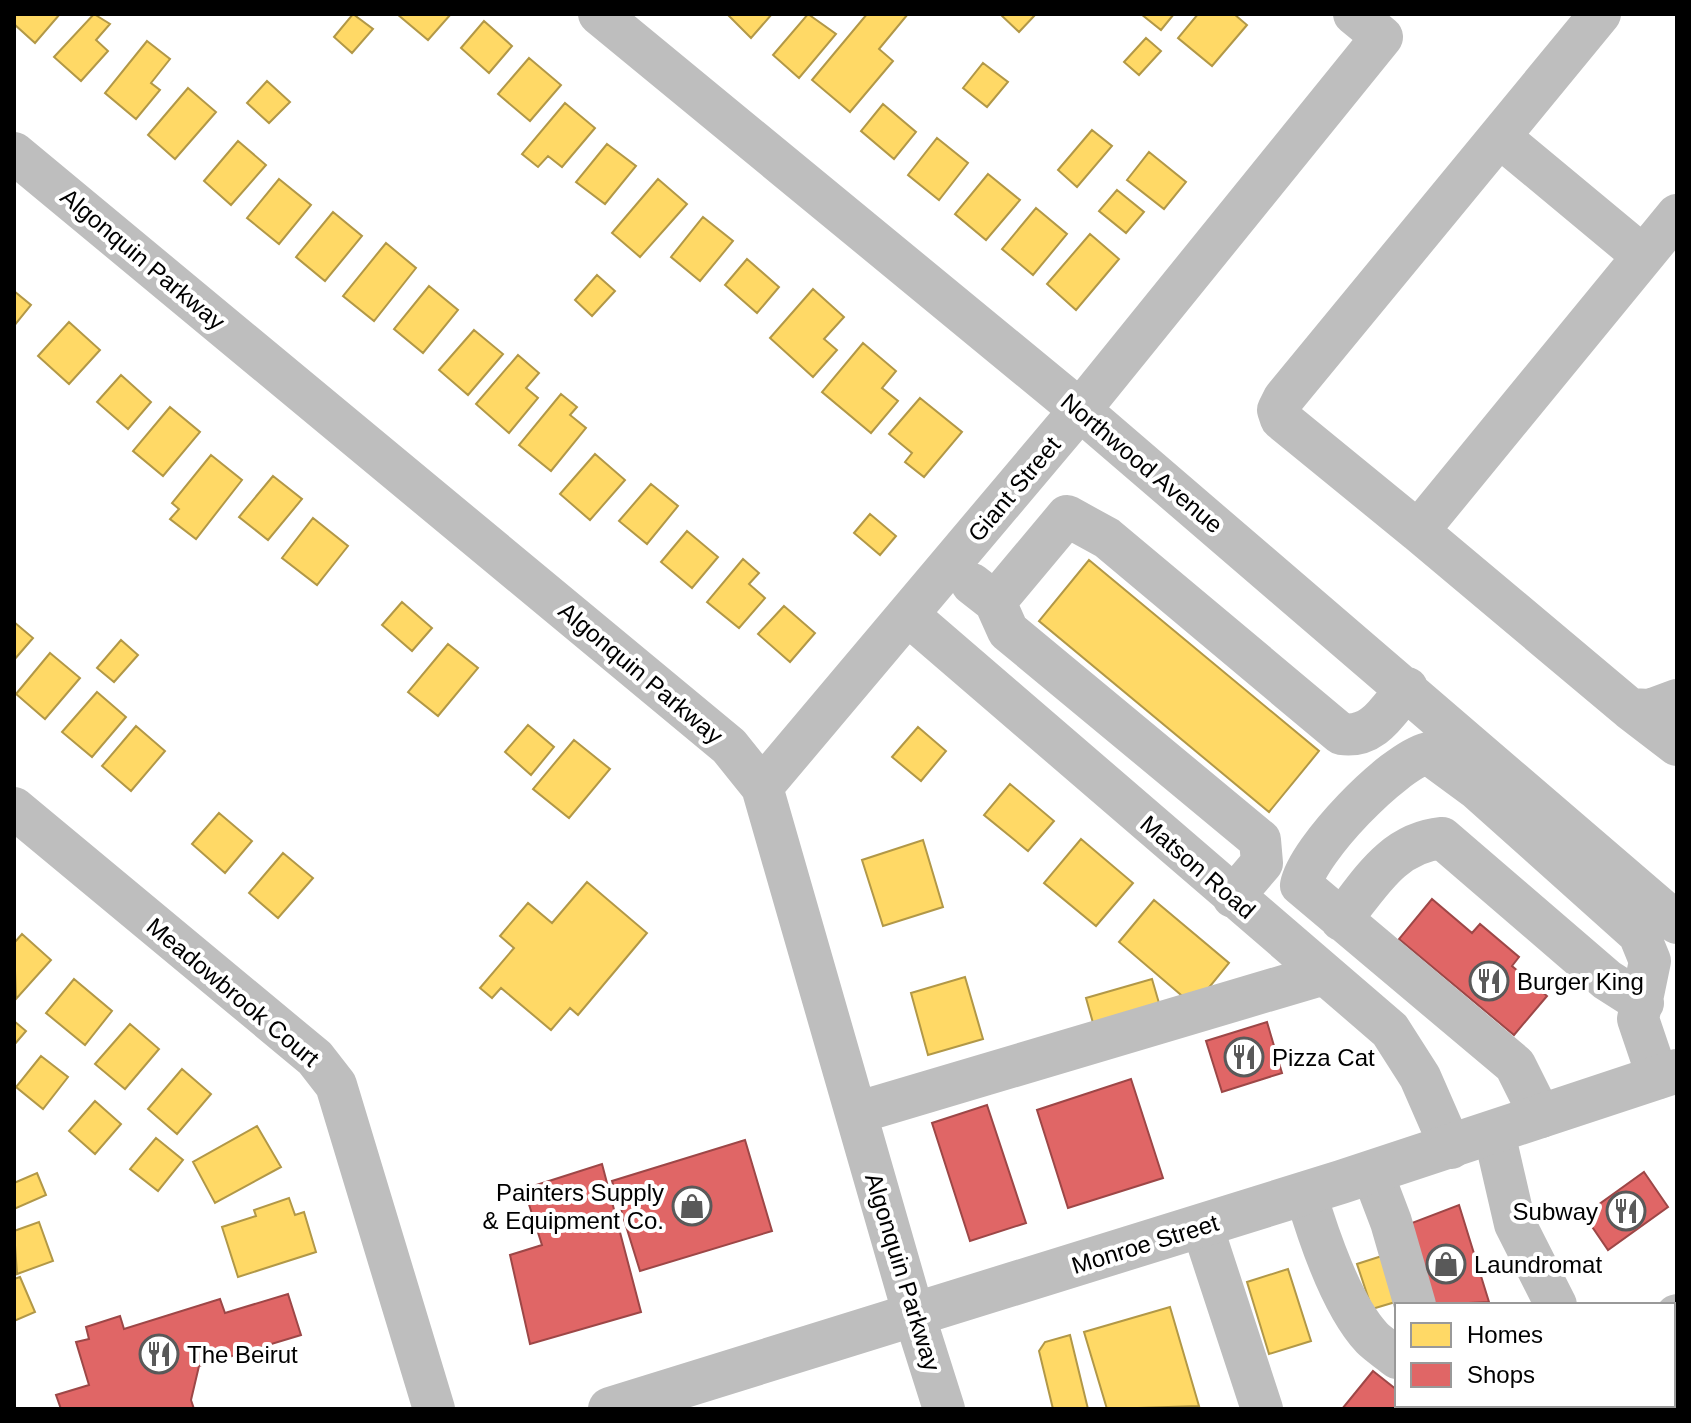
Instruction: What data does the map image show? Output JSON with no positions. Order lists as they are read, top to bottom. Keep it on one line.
{"streets":{"main road":["Monroe Street"],"street":["Algonquin Parkway","Northwood Avenue","Giant Street","Matson Road","Meadowbrook Court"]},"crossings":[["Algonquin Parkway","Giant Street"],["Algonquin Parkway","Monroe Street"],["Northwood Avenue","Giant Street"],["Giant Street","Matson Road"],["Matson Road","Monroe Street"]],"places":{"restaurant":["Burger King","Pizza Cat","Subway","The Beirut"],"shop":["Painters Supply & Equipment Co.","Laundromat"]},"legend":["Homes","Shops"]}
